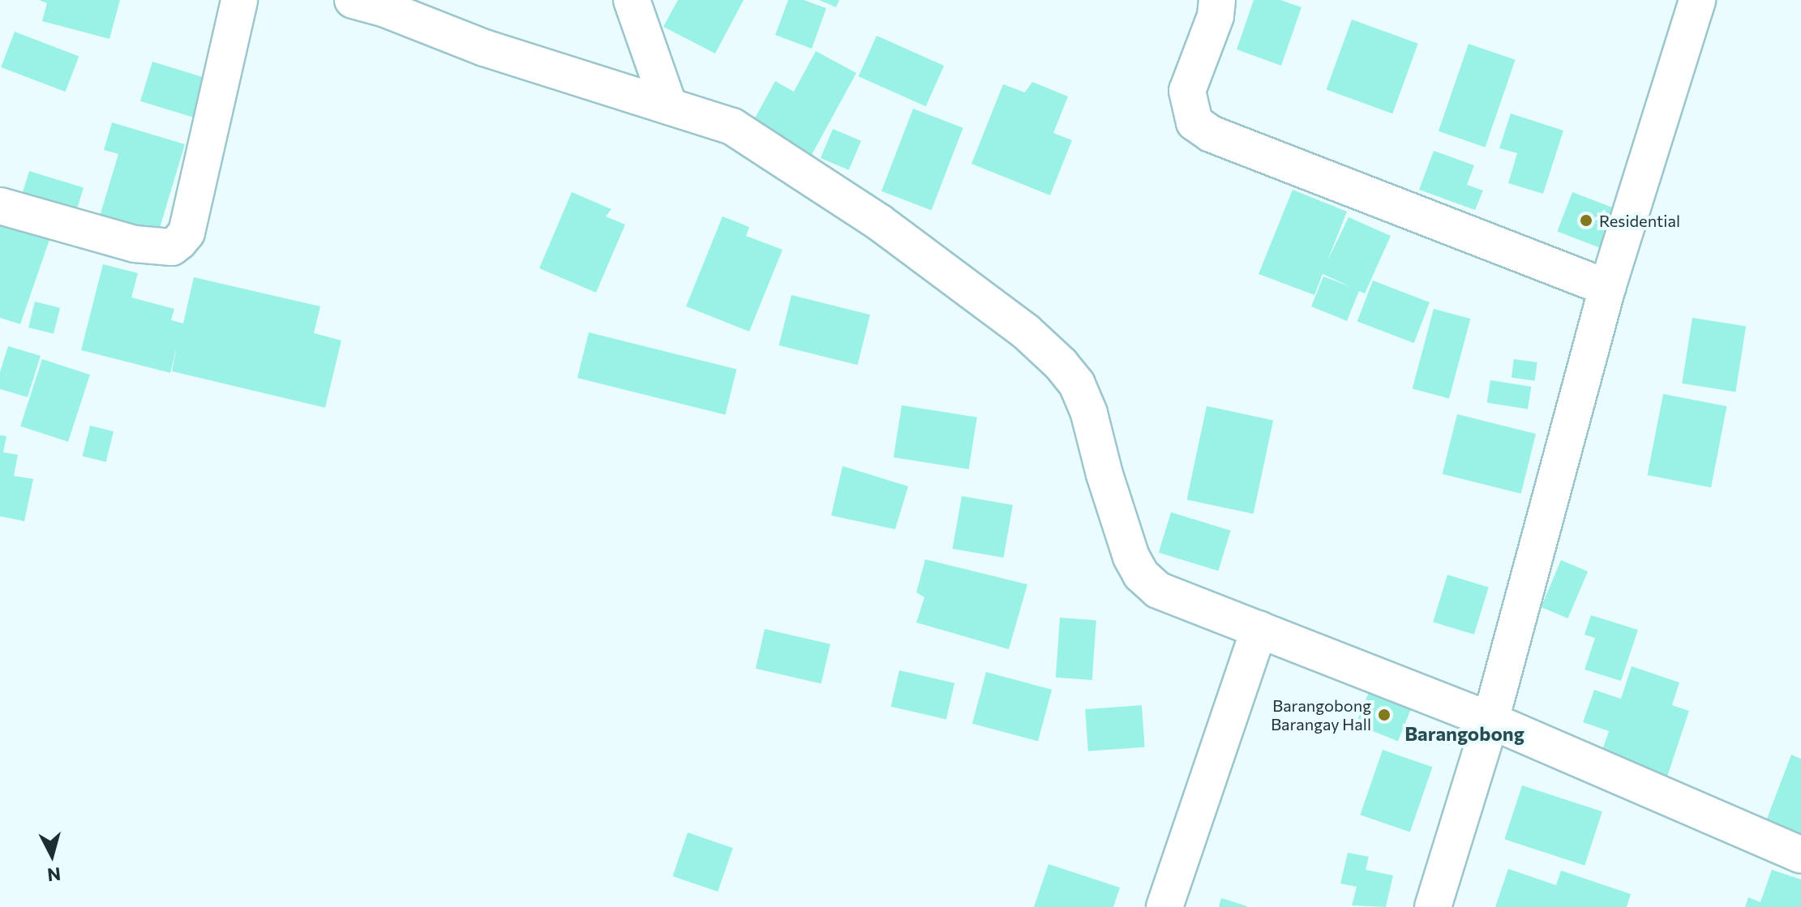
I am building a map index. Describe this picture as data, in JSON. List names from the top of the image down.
{
  "districts": ["Barangobong"],
  "places": ["Residential", "Barangobong Barangay Hall"],
  "north": "bottom"
}
